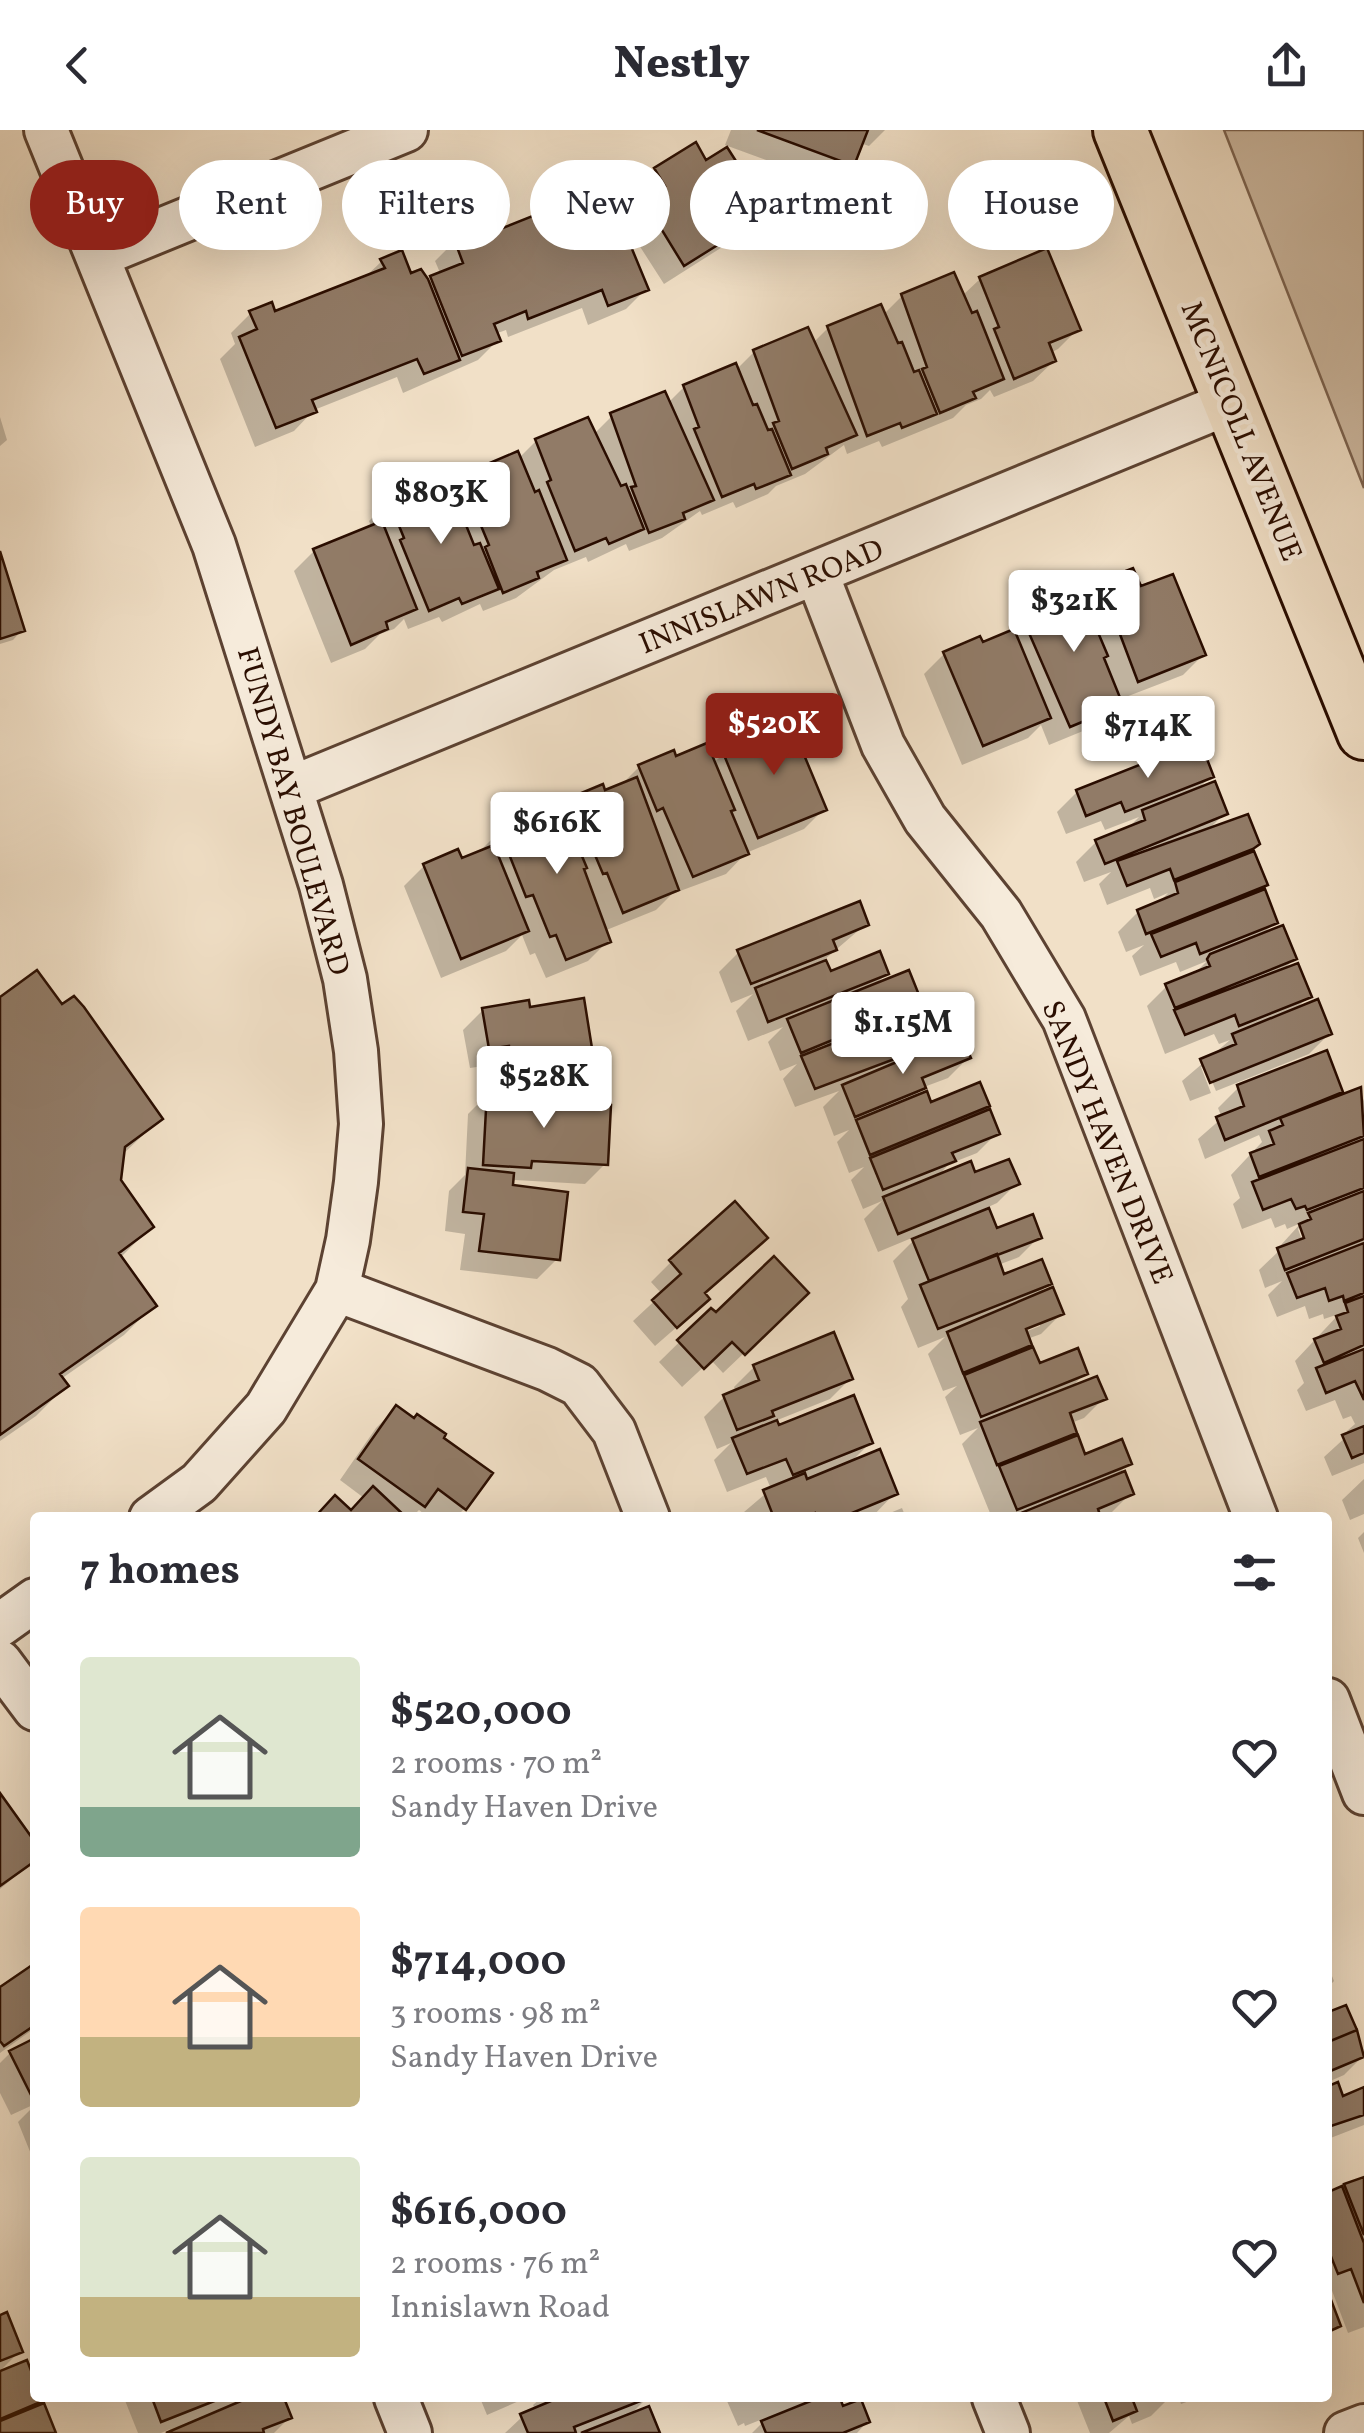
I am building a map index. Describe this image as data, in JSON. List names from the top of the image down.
{
  "streets": {
    "main road": ["MCNICOLL AVENUE"],
    "street": ["INNISLAWN ROAD", "FUNDY BAY BOULEVARD", "SANDY HAVEN DRIVE"]
  },
  "crossings": [
    ["MCNICOLL AVENUE", "INNISLAWN ROAD"],
    ["INNISLAWN ROAD", "FUNDY BAY BOULEVARD"],
    ["INNISLAWN ROAD", "SANDY HAVEN DRIVE"]
  ],
  "page": {
    "header": "Nestly",
    "chip": [
      "Buy",
      "Rent",
      "Filters",
      "New",
      "Apartment",
      "House"
    ],
    "price": [
      "$803K",
      "$321K",
      "$520K",
      "$714K",
      "$616K",
      "$1.15M",
      "$528K"
    ],
    "heading": "7 homes",
    "list": [
      {
        "name": "$520,000",
        "note": "2 rooms · 70 m² · Sandy Haven Drive"
      },
      {
        "name": "$714,000",
        "note": "3 rooms · 98 m² · Sandy Haven Drive"
      },
      {
        "name": "$616,000",
        "note": "2 rooms · 76 m² · Innislawn Road"
      }
    ]
  }
}
